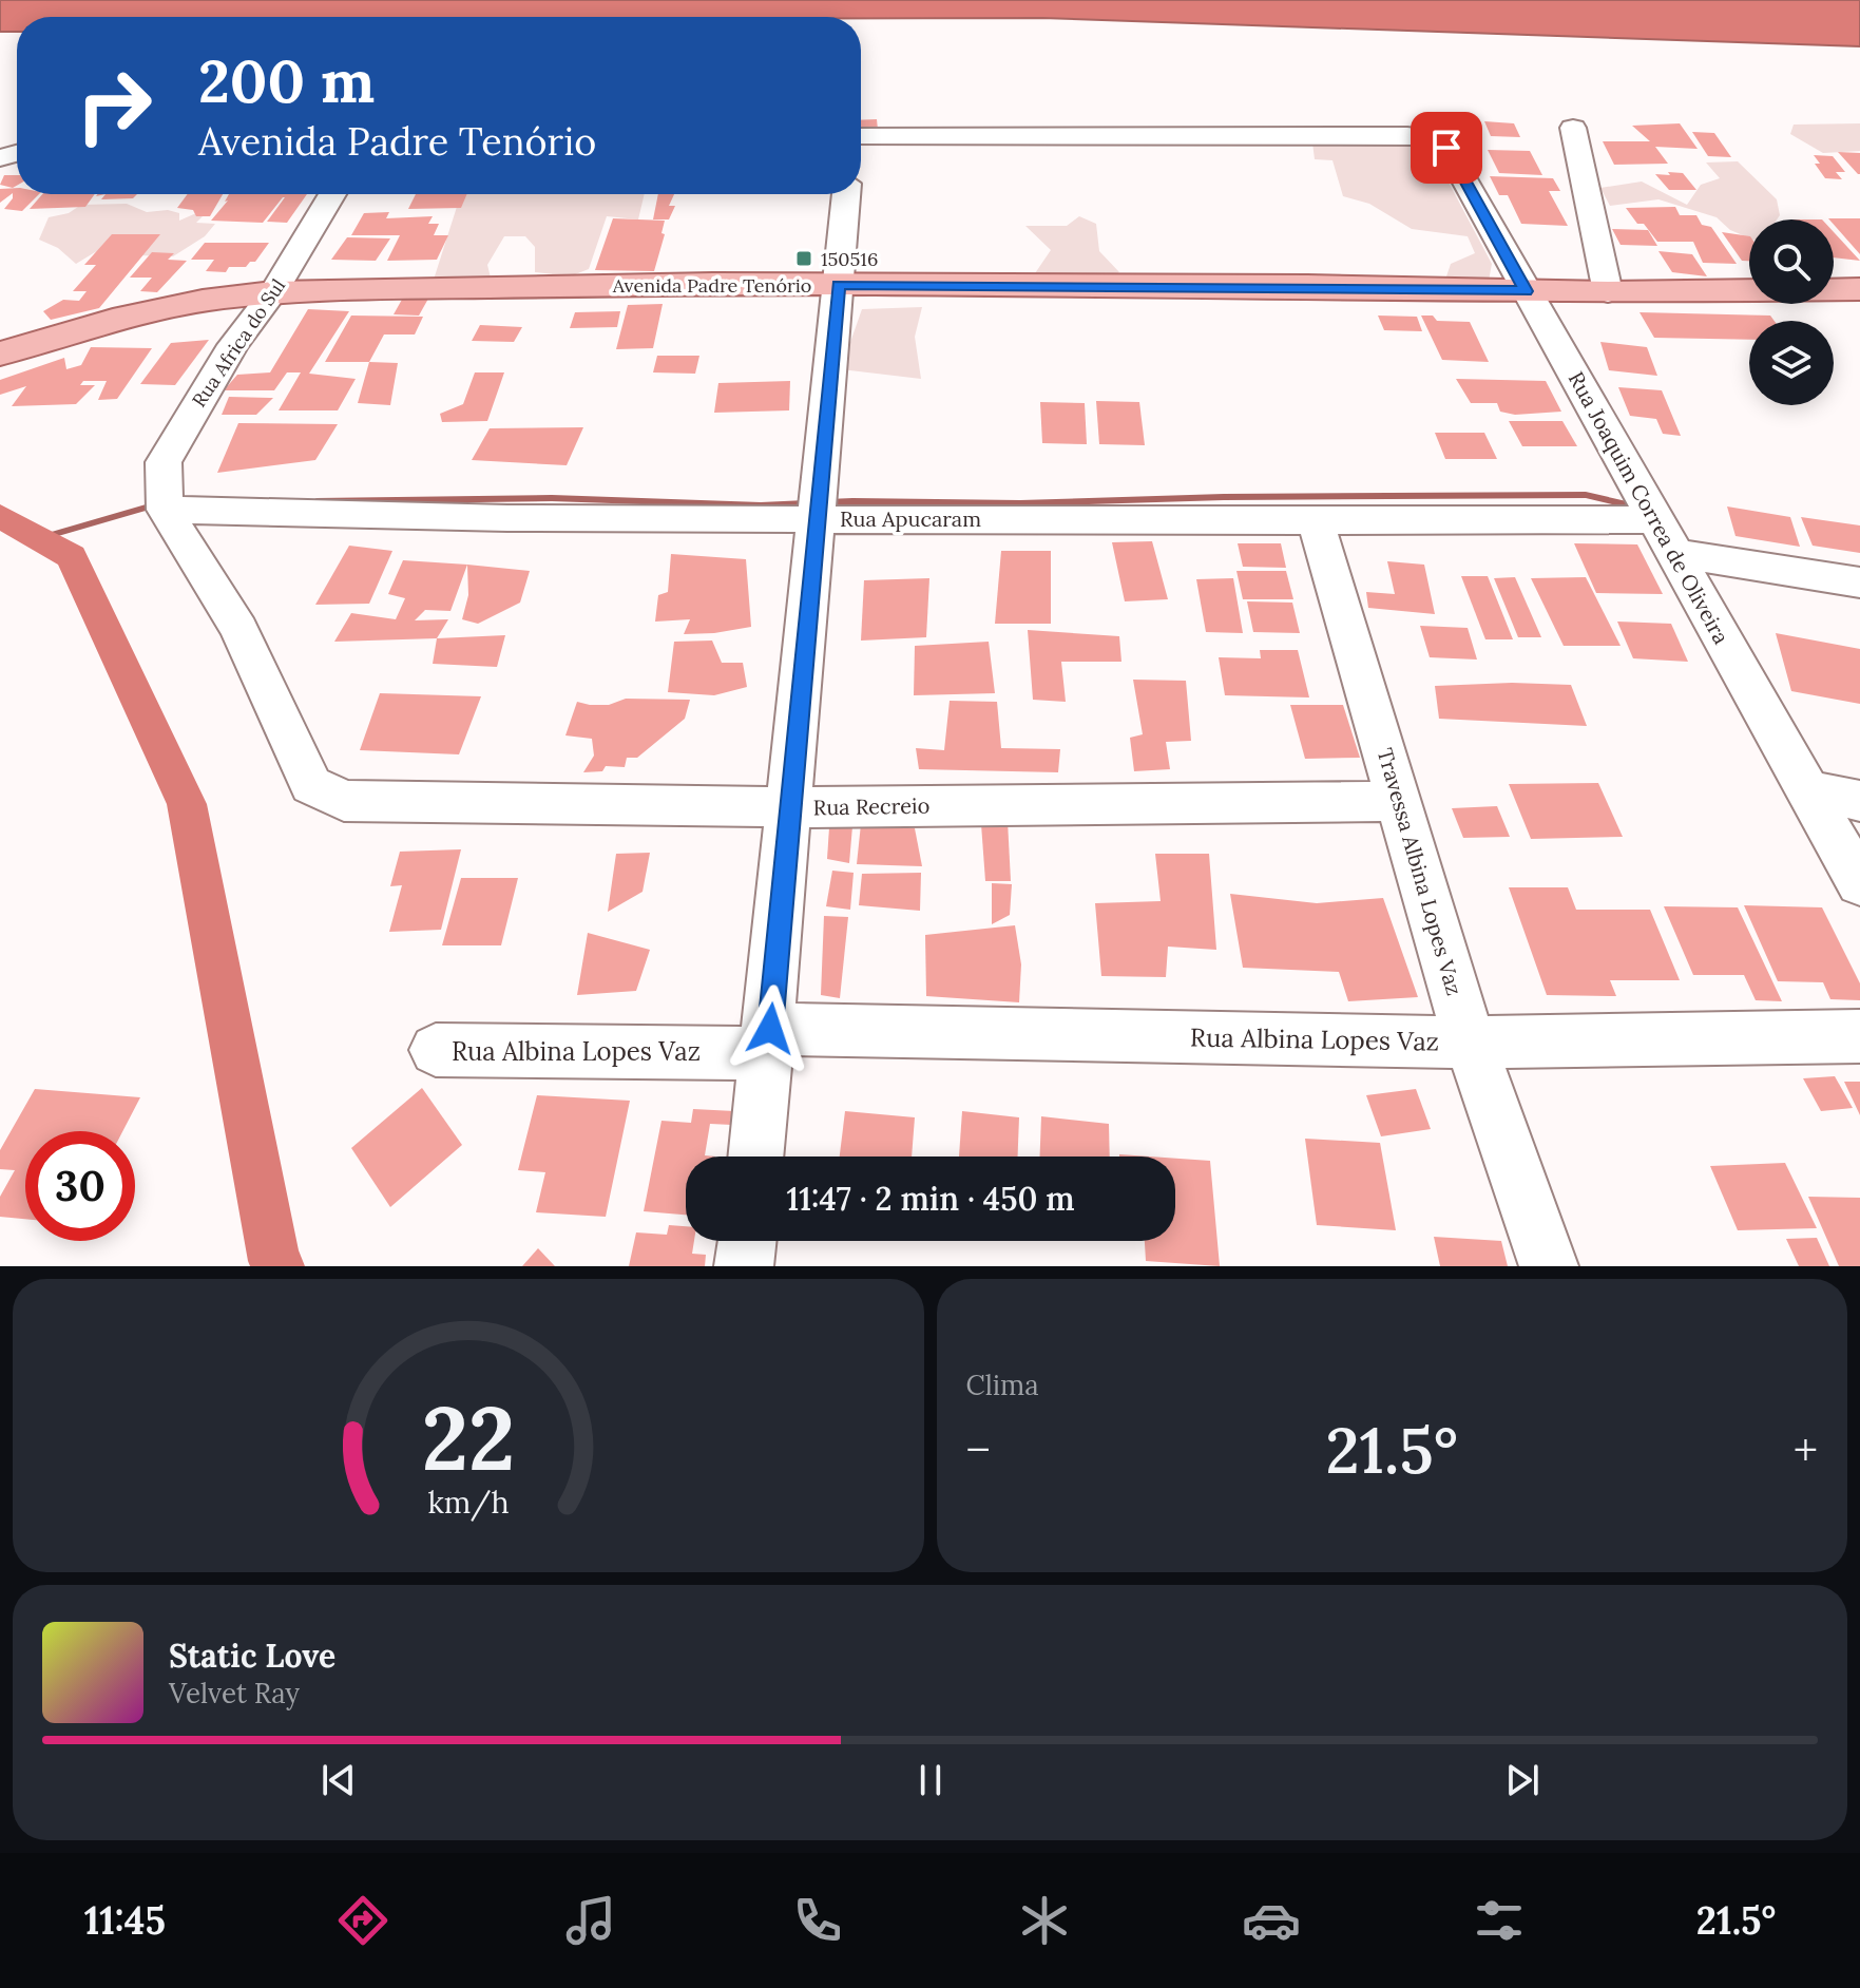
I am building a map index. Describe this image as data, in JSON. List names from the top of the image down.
{
  "streets": {
    "main road": ["Avenida Padre Tenório"],
    "street": [
      "Rua Africa do Sul",
      "Rua Joaquim Correa de Oliveira",
      "Rua Apucaram",
      "Rua Recreio",
      "Travessa Albina Lopes Vaz",
      "Rua Albina Lopes Vaz"
    ]
  },
  "crossings": [
    ["Avenida Padre Tenório", "Rua Africa do Sul"],
    ["Avenida Padre Tenório", "Rua Joaquim Correa de Oliveira"],
    ["Rua Africa do Sul", "Rua Apucaram"],
    ["Rua Africa do Sul", "Rua Recreio"],
    ["Rua Joaquim Correa de Oliveira", "Rua Apucaram"],
    ["Rua Apucaram", "Rua Recreio"],
    ["Rua Apucaram", "Travessa Albina Lopes Vaz"],
    ["Rua Recreio", "Travessa Albina Lopes Vaz"],
    ["Travessa Albina Lopes Vaz", "Rua Albina Lopes Vaz"]
  ],
  "places": {
    "transit": ["150516"]
  },
  "page": {
    "turn": ["200 m", "Avenida Padre Tenório"],
    "limit": "30",
    "trip": "11:47 · 2 min · 450 m",
    "tile": "Clima",
    "heat": ["−", "21.5°", "+"],
    "song": ["Static Love", "Velvet Ray"],
    "tabs": ["11:45", "21.5°"],
    "gauge": ["22", "km/h"]
  }
}
